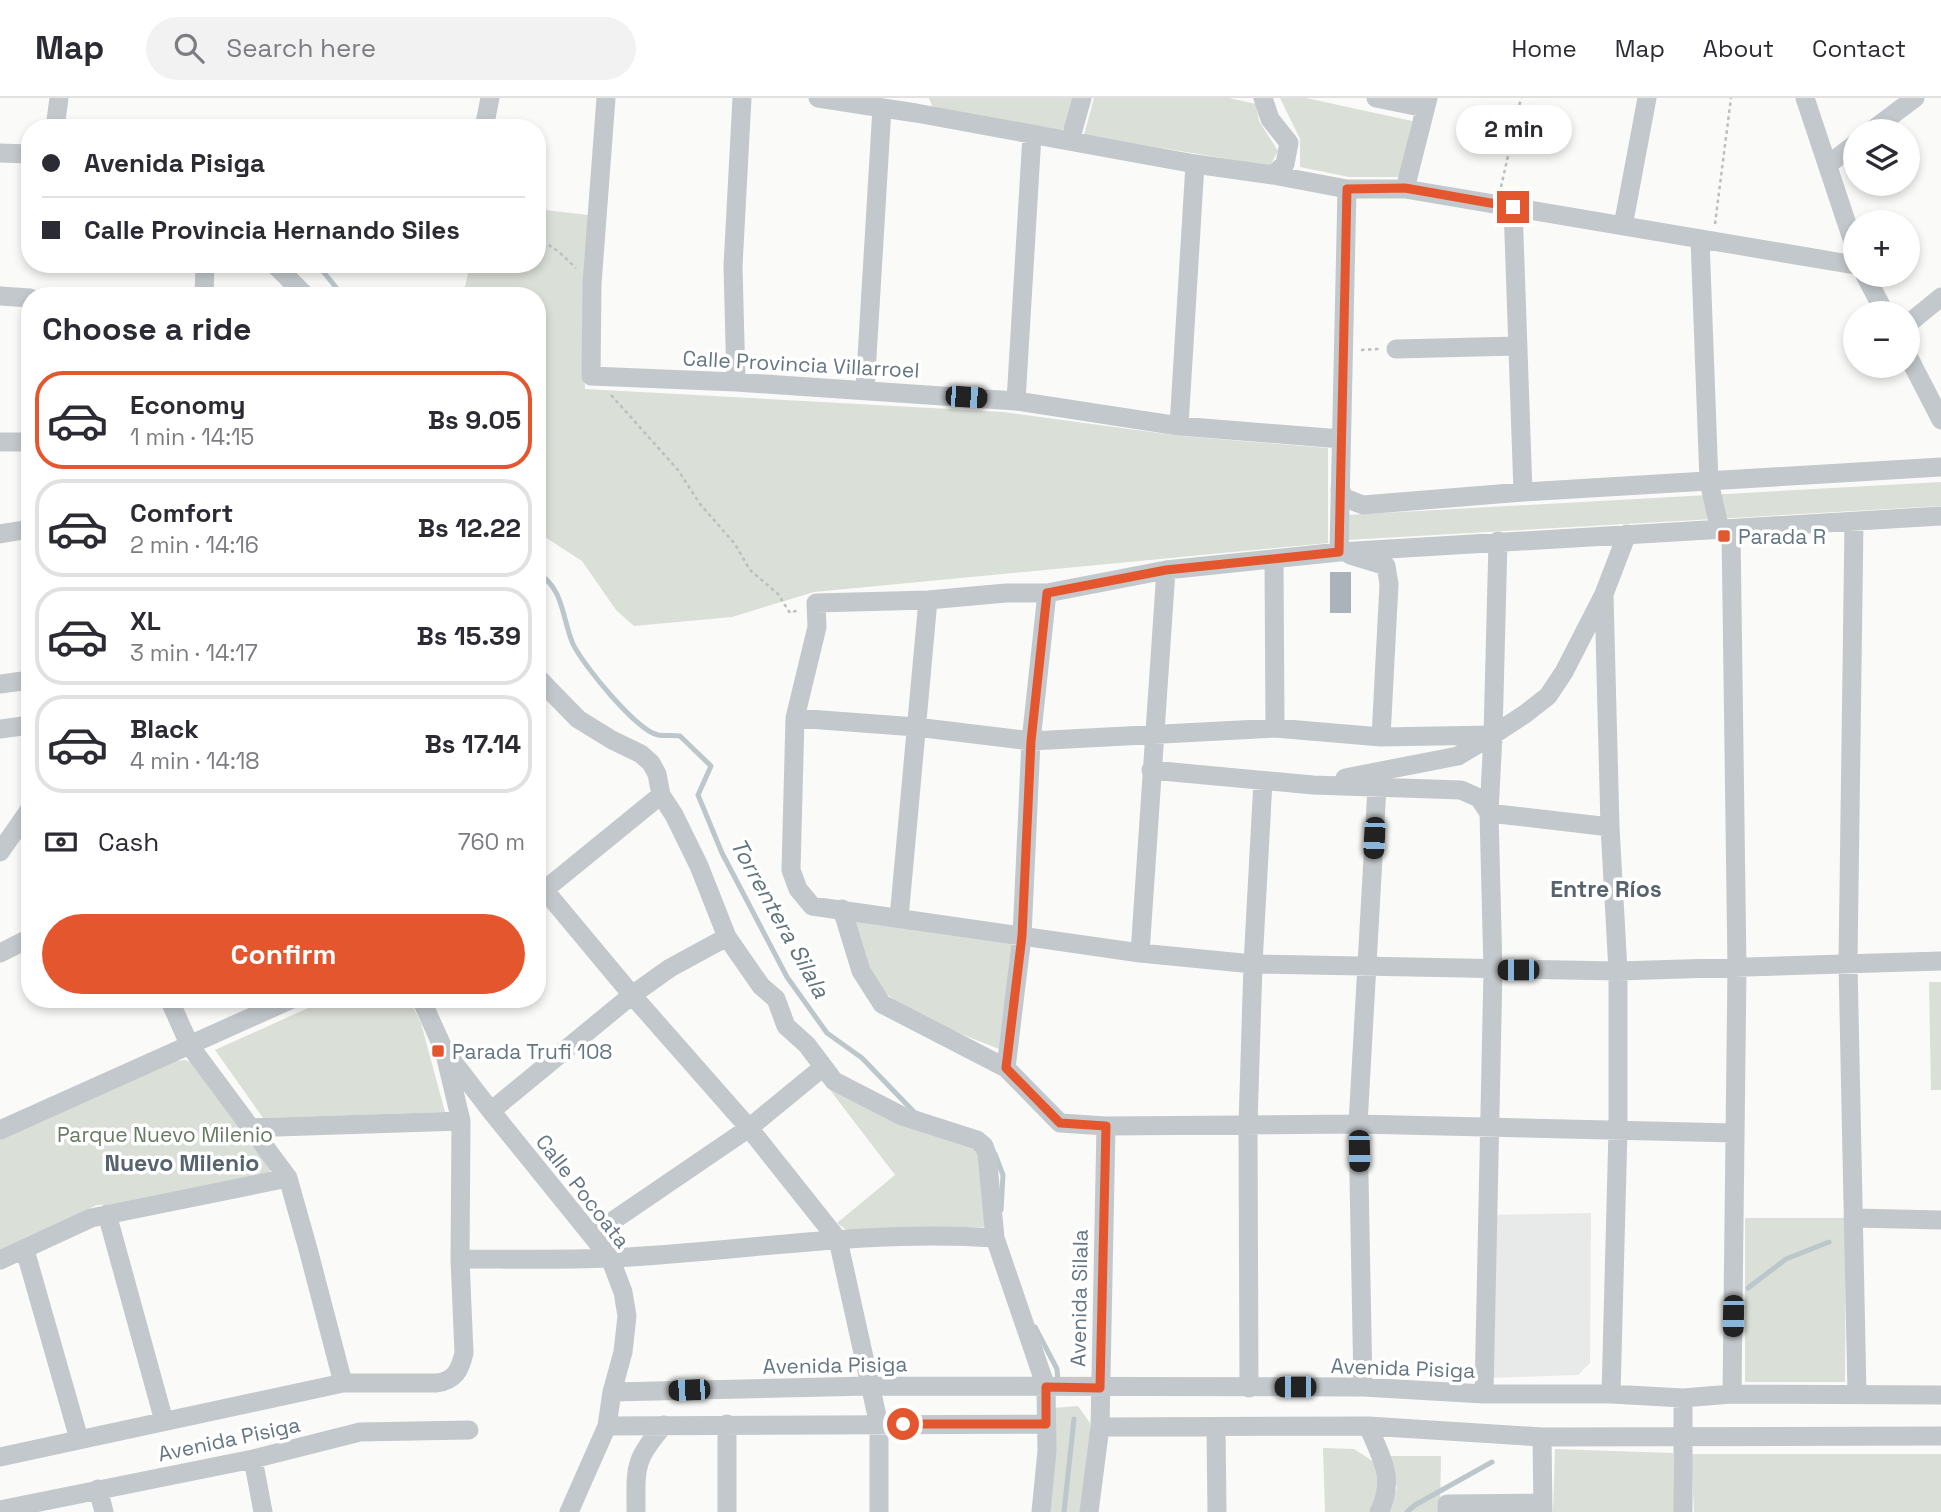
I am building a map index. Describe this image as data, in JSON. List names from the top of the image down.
{
  "streets": {
    "street": [
      "Calle Provincia Villarroel",
      "Calle Pocoata",
      "Avenida Silala",
      "Avenida Pisiga"
    ]
  },
  "crossings": [
    ["Calle Pocoata", "Avenida Pisiga"],
    ["Avenida Silala", "Avenida Pisiga"]
  ],
  "districts": ["Entre Ríos", "Nuevo Milenio"],
  "water": ["Torrentera Silala"],
  "parks": ["Parque Nuevo Milenio"],
  "places": {
    "transit": ["Parada R", "Parada Trufi 108"]
  },
  "page": {
    "header": "Map",
    "search": "Search here",
    "nav": [
      "Home",
      "Map",
      "About",
      "Contact"
    ],
    "bubble": "2 min",
    "map_buttons": ["+", "−"],
    "banner": ["Avenida Pisiga", "Calle Provincia Hernando Siles"],
    "heading": "Choose a ride",
    "list": [
      {
        "name": "Economy",
        "note": "1 min · 14:15",
        "value": "Bs 9.05"
      },
      {
        "name": "Comfort",
        "note": "2 min · 14:16",
        "value": "Bs 12.22"
      },
      {
        "name": "XL",
        "note": "3 min · 14:17",
        "value": "Bs 15.39"
      },
      {
        "name": "Black",
        "note": "4 min · 14:18",
        "value": "Bs 17.14"
      }
    ],
    "pay": ["Cash", "760 m"],
    "buttons": "Confirm"
  }
}
